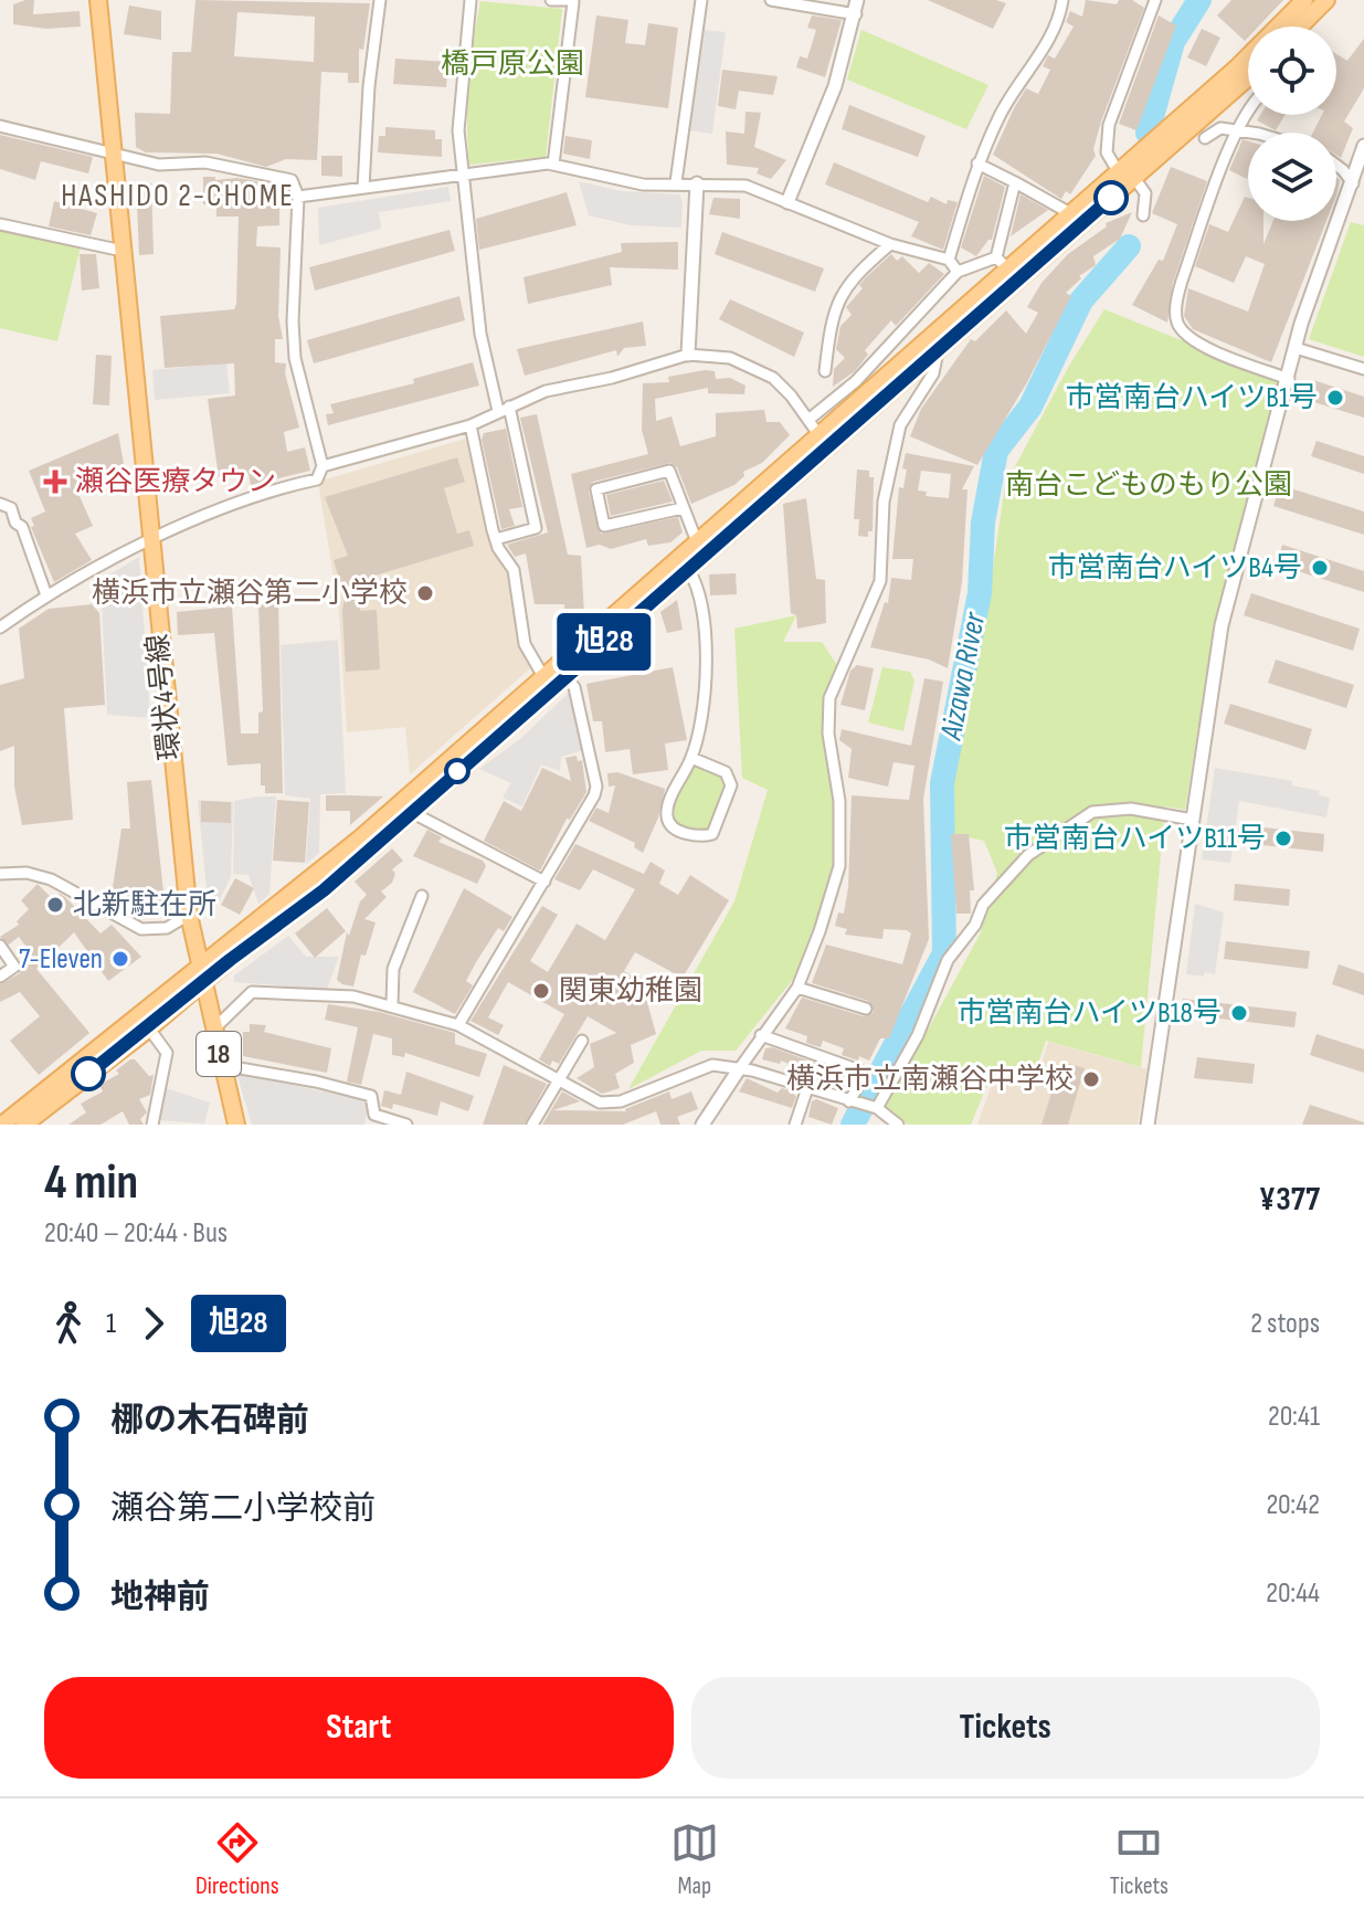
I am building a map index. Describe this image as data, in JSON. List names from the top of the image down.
{
  "streets": {
    "main road": ["環状4号線", "18"]
  },
  "districts": ["HASHIDO 2-CHOME"],
  "water": ["Aizawa River"],
  "parks": ["橋戸原公園", "南台こどものもり公園"],
  "places": {
    "other": [
      "市営南台ハイツB1号",
      "市営南台ハイツB4号",
      "横浜市立瀬谷第二小学校",
      "市営南台ハイツB11号",
      "北新駐在所",
      "7-Eleven",
      "関東幼稚園",
      "市営南台ハイツB18号",
      "横浜市立南瀬谷中学校"
    ],
    "health": ["瀬谷医療タウン"]
  },
  "lines": ["bus line 旭28"],
  "page": {
    "on_map": "旭28",
    "heading": ["4 min", "20:40 – 20:44 · Bus", "¥377"],
    "legs": ["1", "旭28", "2 stops"],
    "list": [
      {
        "name": "梛の木石碑前",
        "value": "20:41"
      },
      {
        "name": "瀬谷第二小学校前",
        "value": "20:42"
      },
      {
        "name": "地神前",
        "value": "20:44"
      }
    ],
    "buttons": ["Start", "Tickets"],
    "tabs": ["Directions", "Map", "Tickets"]
  }
}
